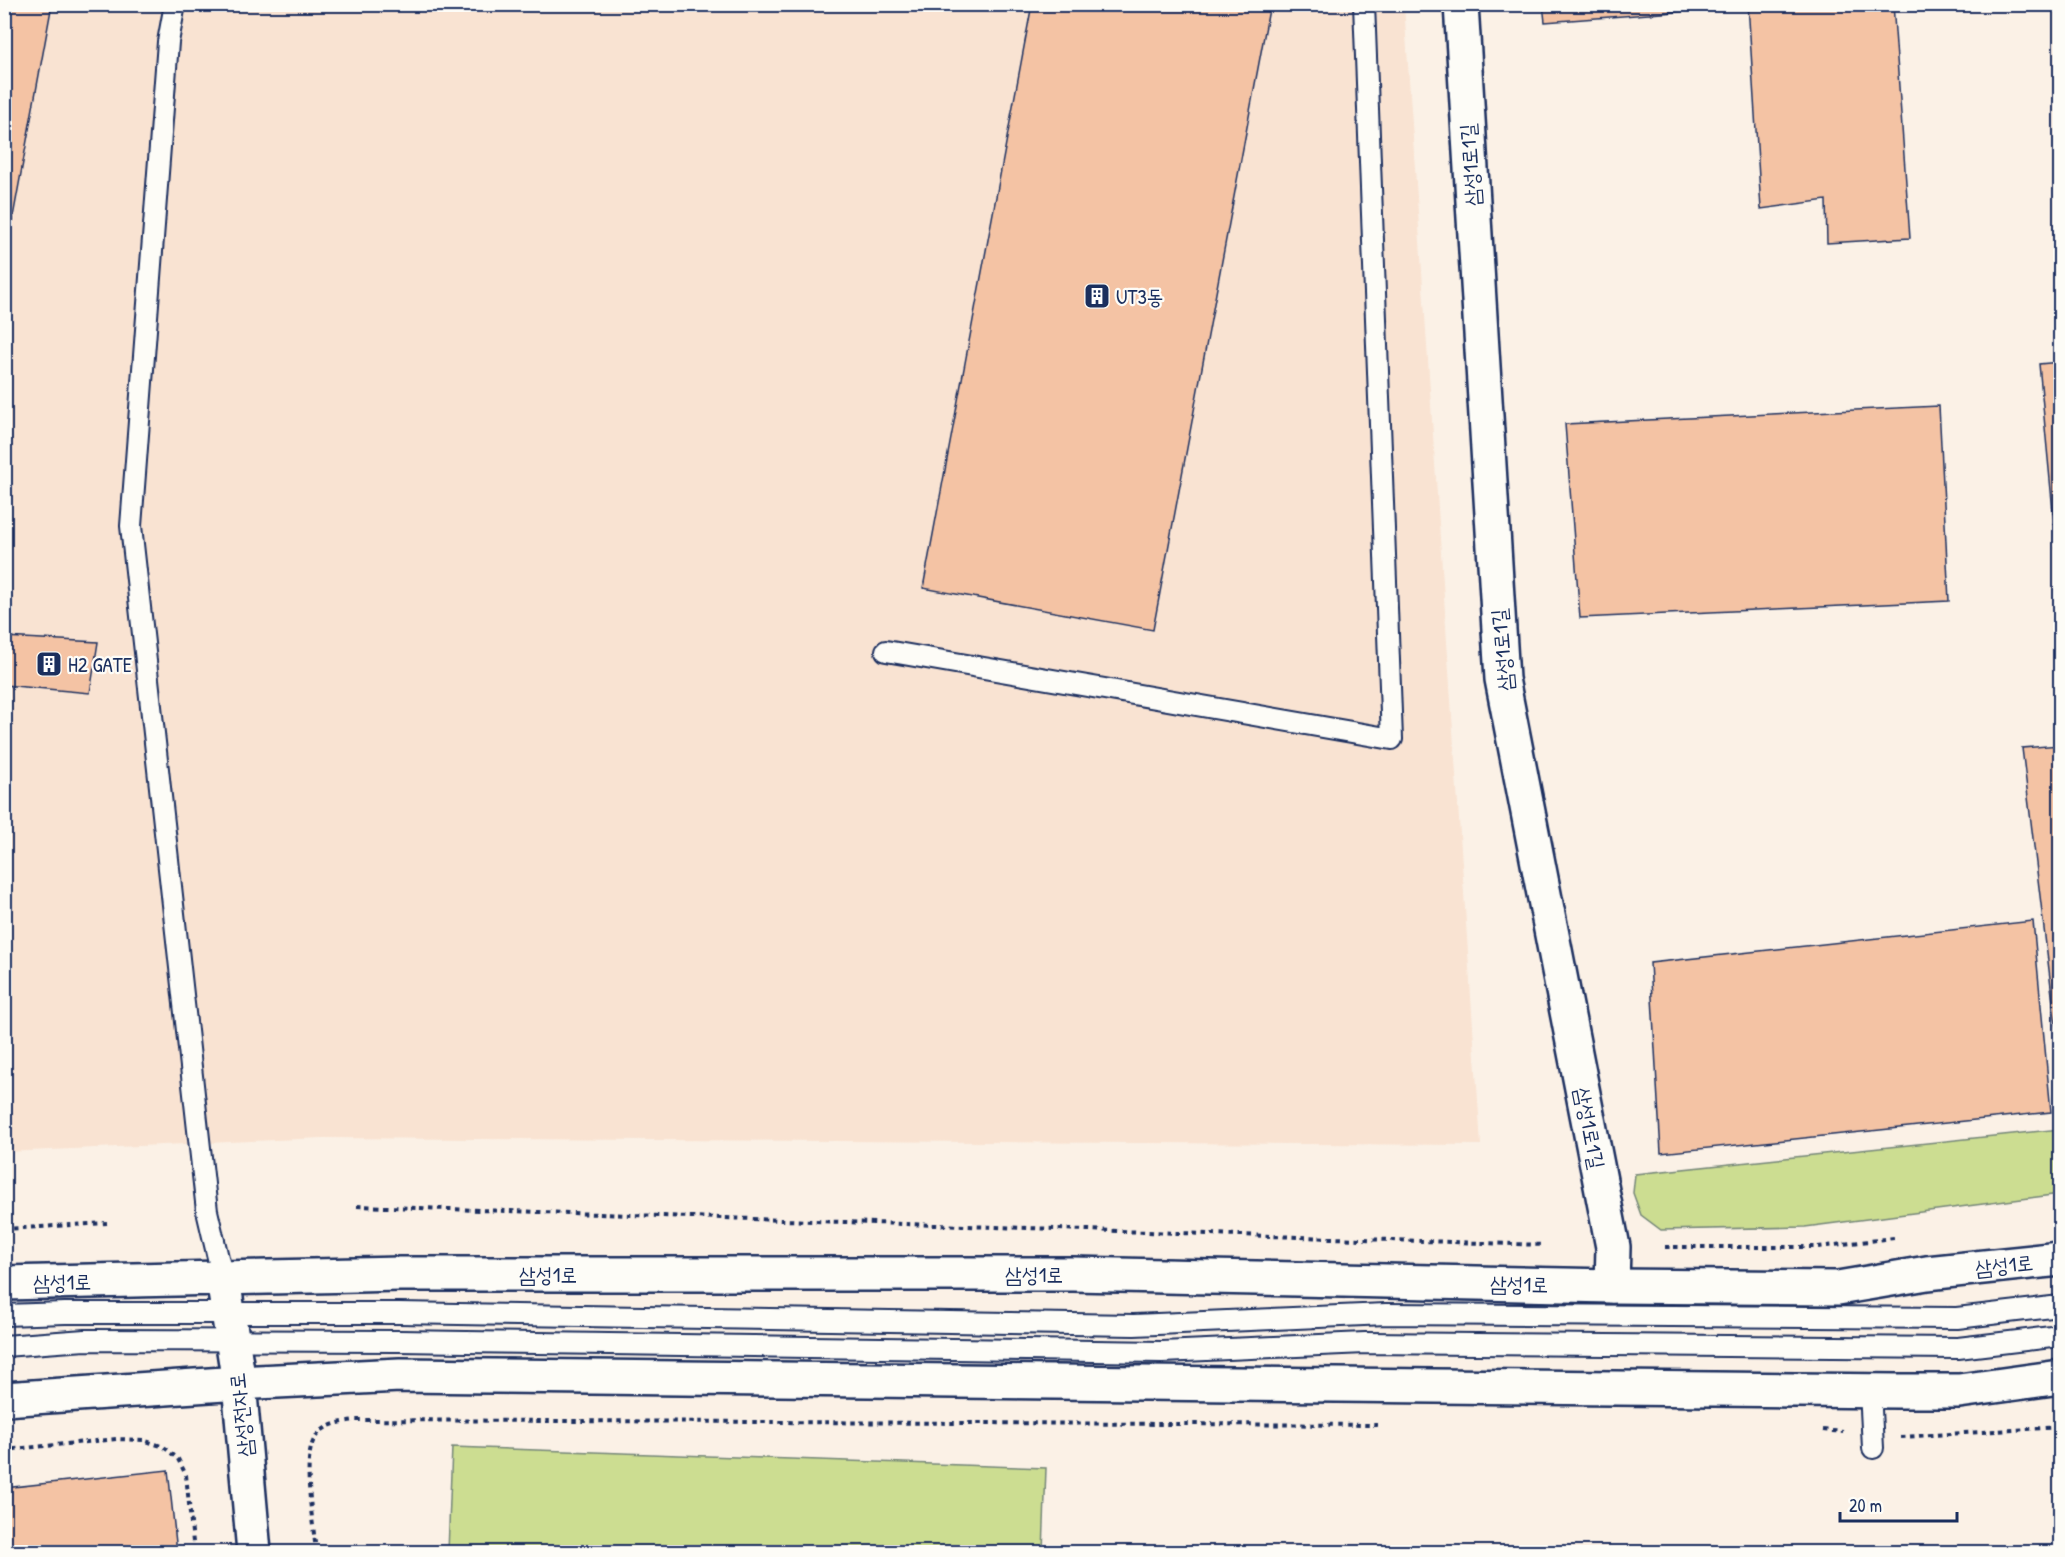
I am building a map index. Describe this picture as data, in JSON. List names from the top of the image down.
{
  "streets": {
    "street": ["삼성1로1길", "삼성1로", "삼성전자로"]
  },
  "crossings": [
    ["삼성1로1길", "삼성1로"],
    ["삼성1로", "삼성전자로"]
  ],
  "places": {
    "building": ["UT3동", "H2 GATE"]
  },
  "scale_bar": "20 m"
}
